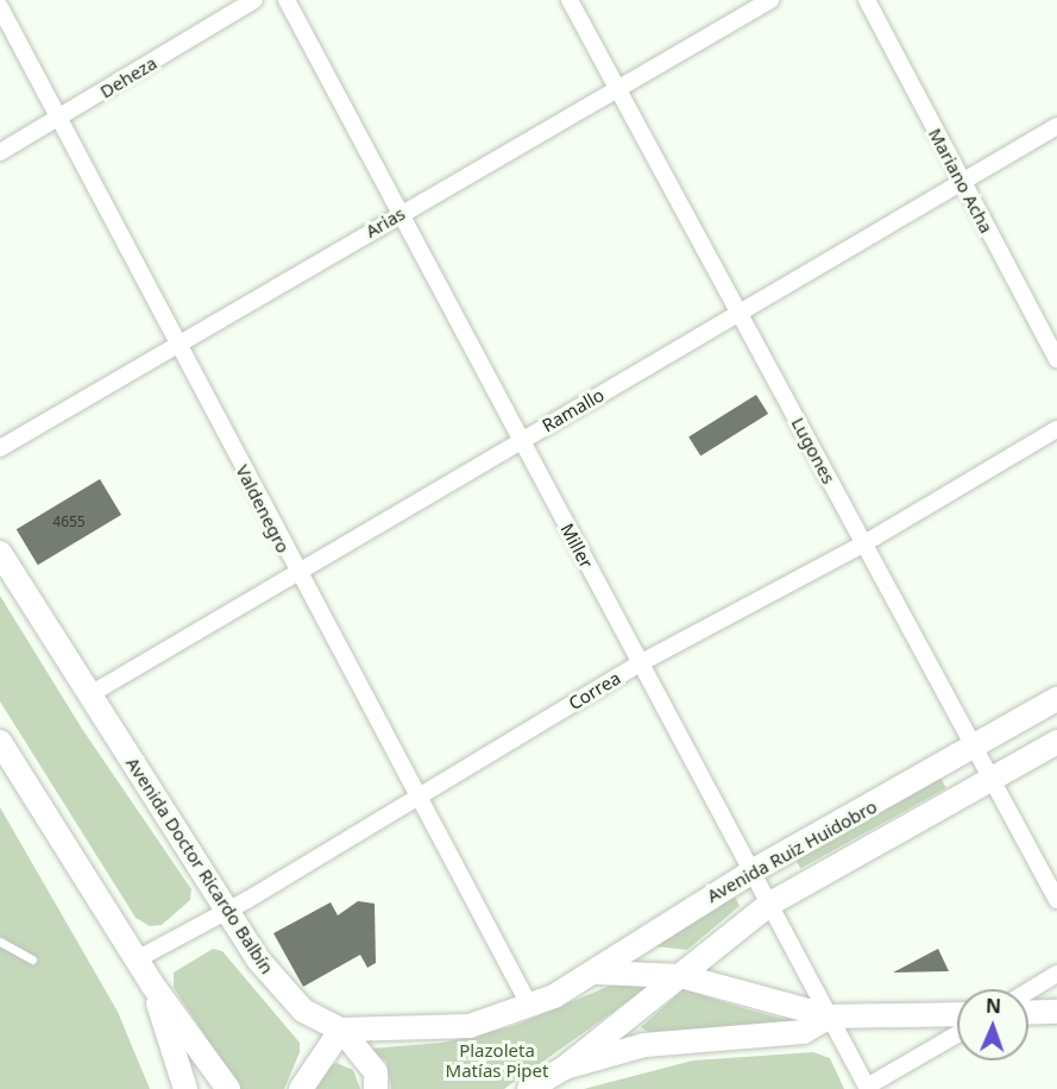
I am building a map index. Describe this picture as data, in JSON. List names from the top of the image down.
{
  "streets": {
    "main road": ["Avenida Ruiz Huidobro", "Avenida Doctor Ricardo Balbín"],
    "street": [
      "Deheza",
      "Mariano Acha",
      "Arias",
      "Ramallo",
      "Lugones",
      "Valdenegro",
      "Miller",
      "Correa"
    ]
  },
  "crossings": [
    ["Deheza", "Valdenegro"],
    ["Mariano Acha", "Ramallo"],
    ["Arias", "Lugones"],
    ["Arias", "Valdenegro"],
    ["Arias", "Miller"],
    ["Ramallo", "Lugones"],
    ["Ramallo", "Valdenegro"],
    ["Ramallo", "Miller"],
    ["Ramallo", "Avenida Doctor Ricardo Balbín"],
    ["Lugones", "Correa"],
    ["Lugones", "Avenida Ruiz Huidobro"],
    ["Valdenegro", "Correa"],
    ["Valdenegro", "Avenida Ruiz Huidobro"],
    ["Valdenegro", "Avenida Doctor Ricardo Balbín"],
    ["Miller", "Correa"],
    ["Miller", "Avenida Ruiz Huidobro"],
    ["Correa", "Avenida Doctor Ricardo Balbín"],
    ["Avenida Ruiz Huidobro", "Avenida Doctor Ricardo Balbín"]
  ],
  "parks": ["Plazoleta Matías Pipet"],
  "house_numbers": ["4655"],
  "north": "top"
}
